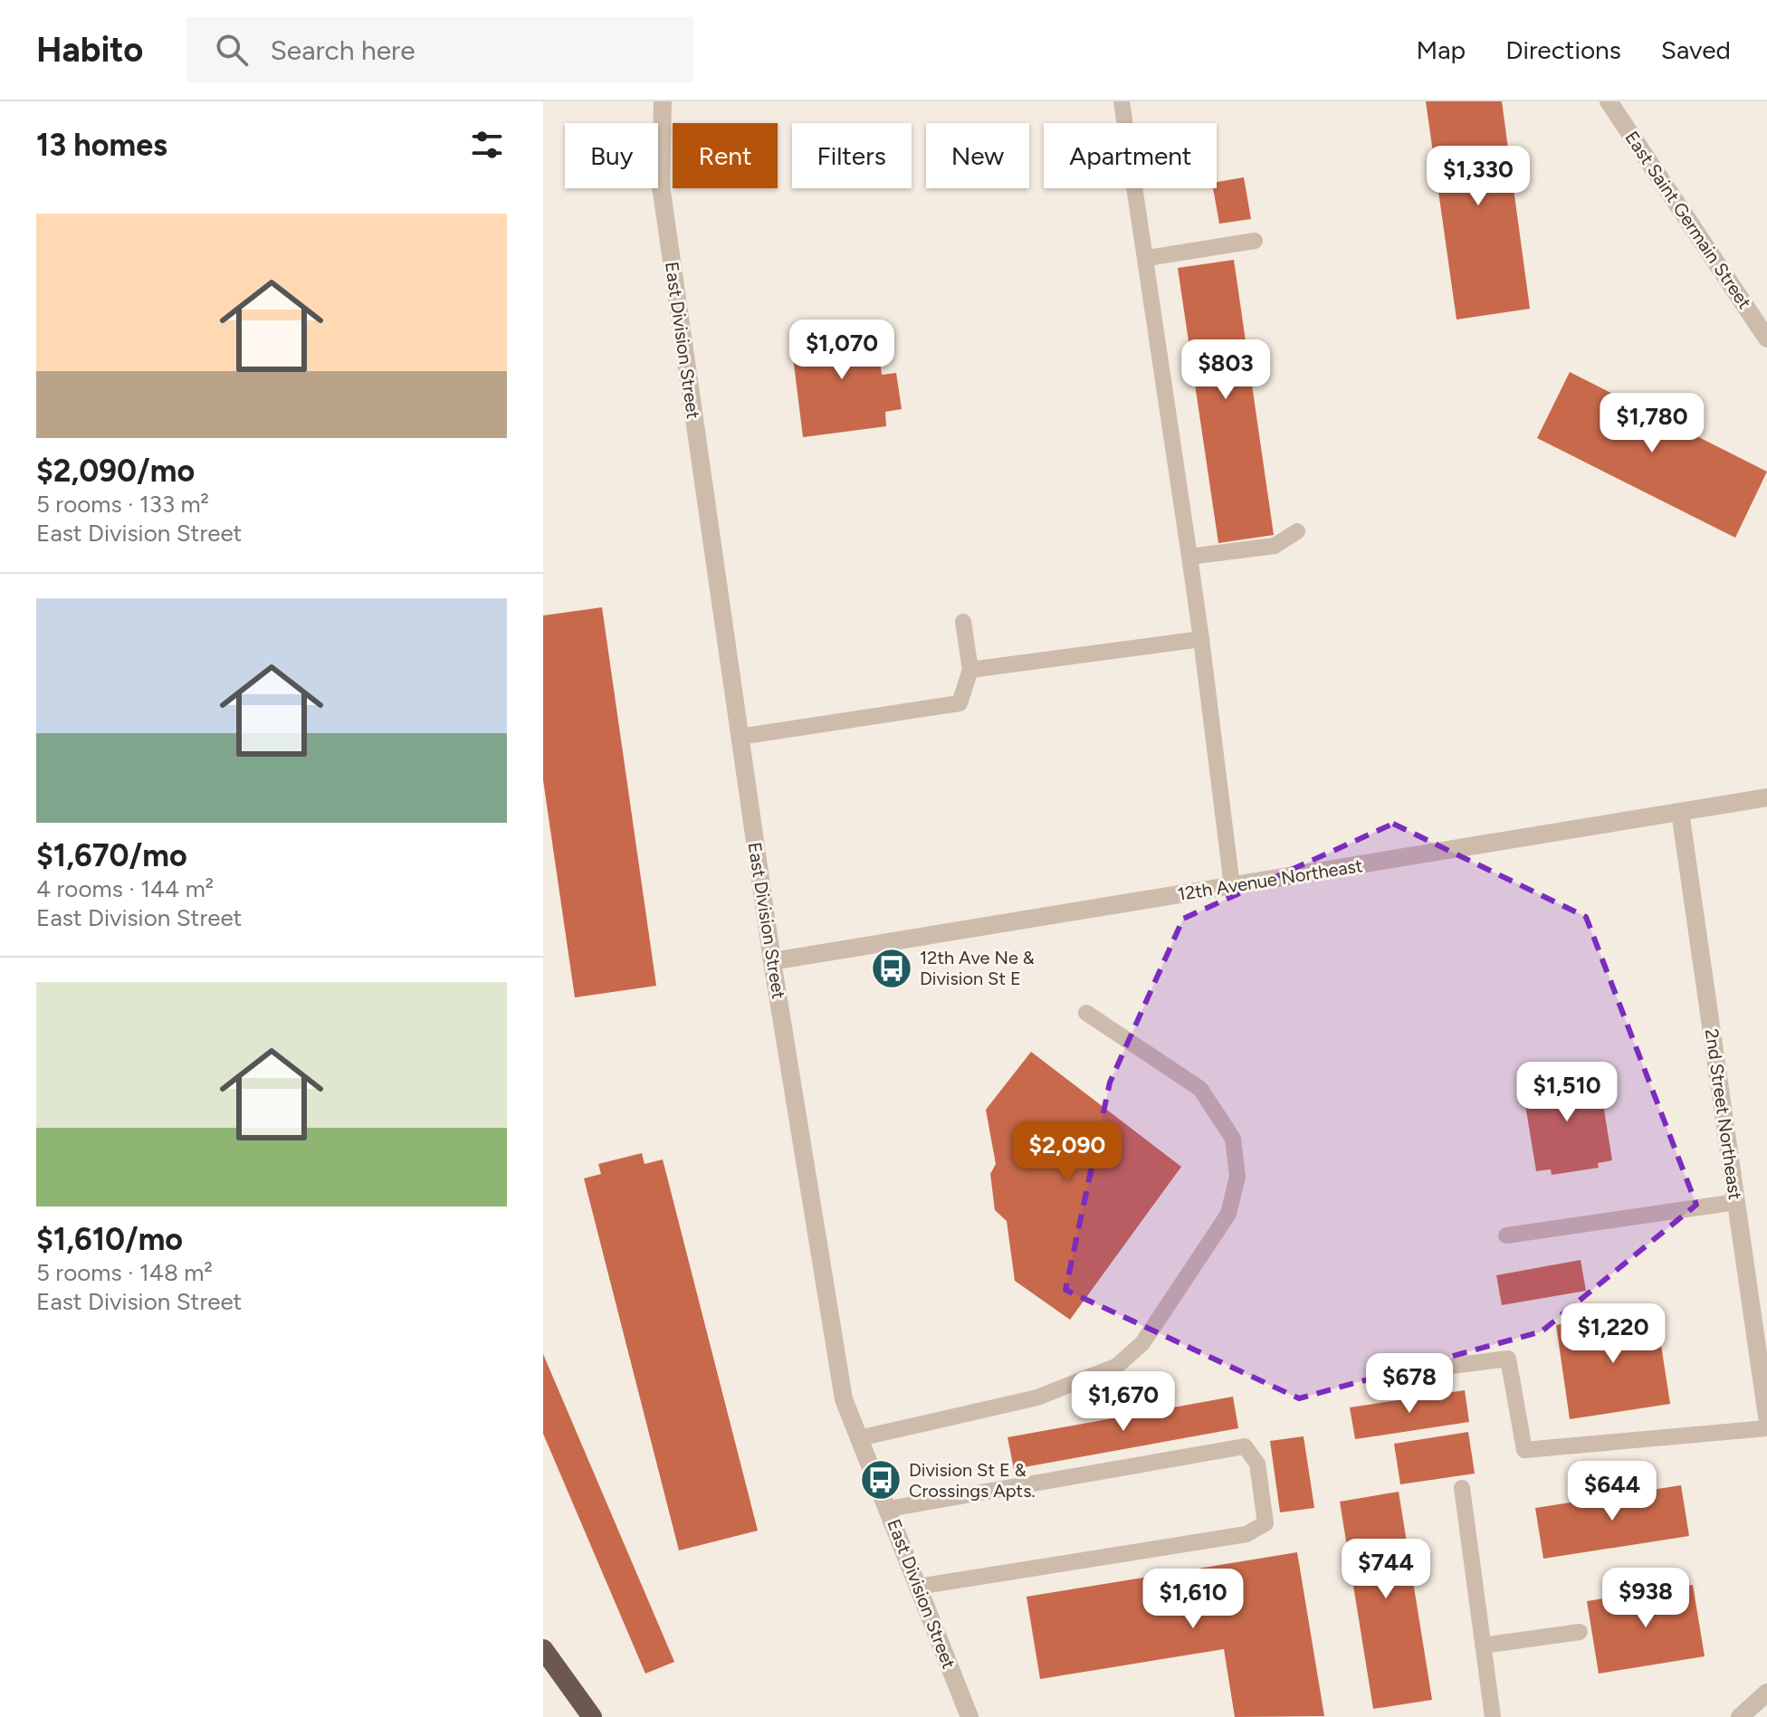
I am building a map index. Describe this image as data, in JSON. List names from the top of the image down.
{
  "streets": {
    "street": [
      "East Saint Germain Street",
      "East Division Street",
      "12th Avenue Northeast",
      "2nd Street Northeast"
    ]
  },
  "crossings": [
    ["East Division Street", "12th Avenue Northeast"],
    ["12th Avenue Northeast", "2nd Street Northeast"]
  ],
  "places": {
    "bus stop": ["12th Ave Ne & Division St E", "Division St E & Crossings Apts."]
  },
  "page": {
    "header": "Habito",
    "search": "Search here",
    "nav": ["Map", "Directions", "Saved"],
    "heading": "13 homes",
    "chip": [
      "Buy",
      "Rent",
      "Filters",
      "New",
      "Apartment"
    ],
    "price": [
      "$1,330",
      "$1,070",
      "$803",
      "$1,780",
      "$1,510",
      "$2,090",
      "$1,220",
      "$678",
      "$1,670",
      "$644",
      "$744",
      "$938",
      "$1,610"
    ],
    "list": [
      {
        "name": "$2,090/mo",
        "note": "5 rooms · 133 m² · East Division Street"
      },
      {
        "name": "$1,670/mo",
        "note": "4 rooms · 144 m² · East Division Street"
      },
      {
        "name": "$1,610/mo",
        "note": "5 rooms · 148 m² · East Division Street"
      }
    ]
  }
}
